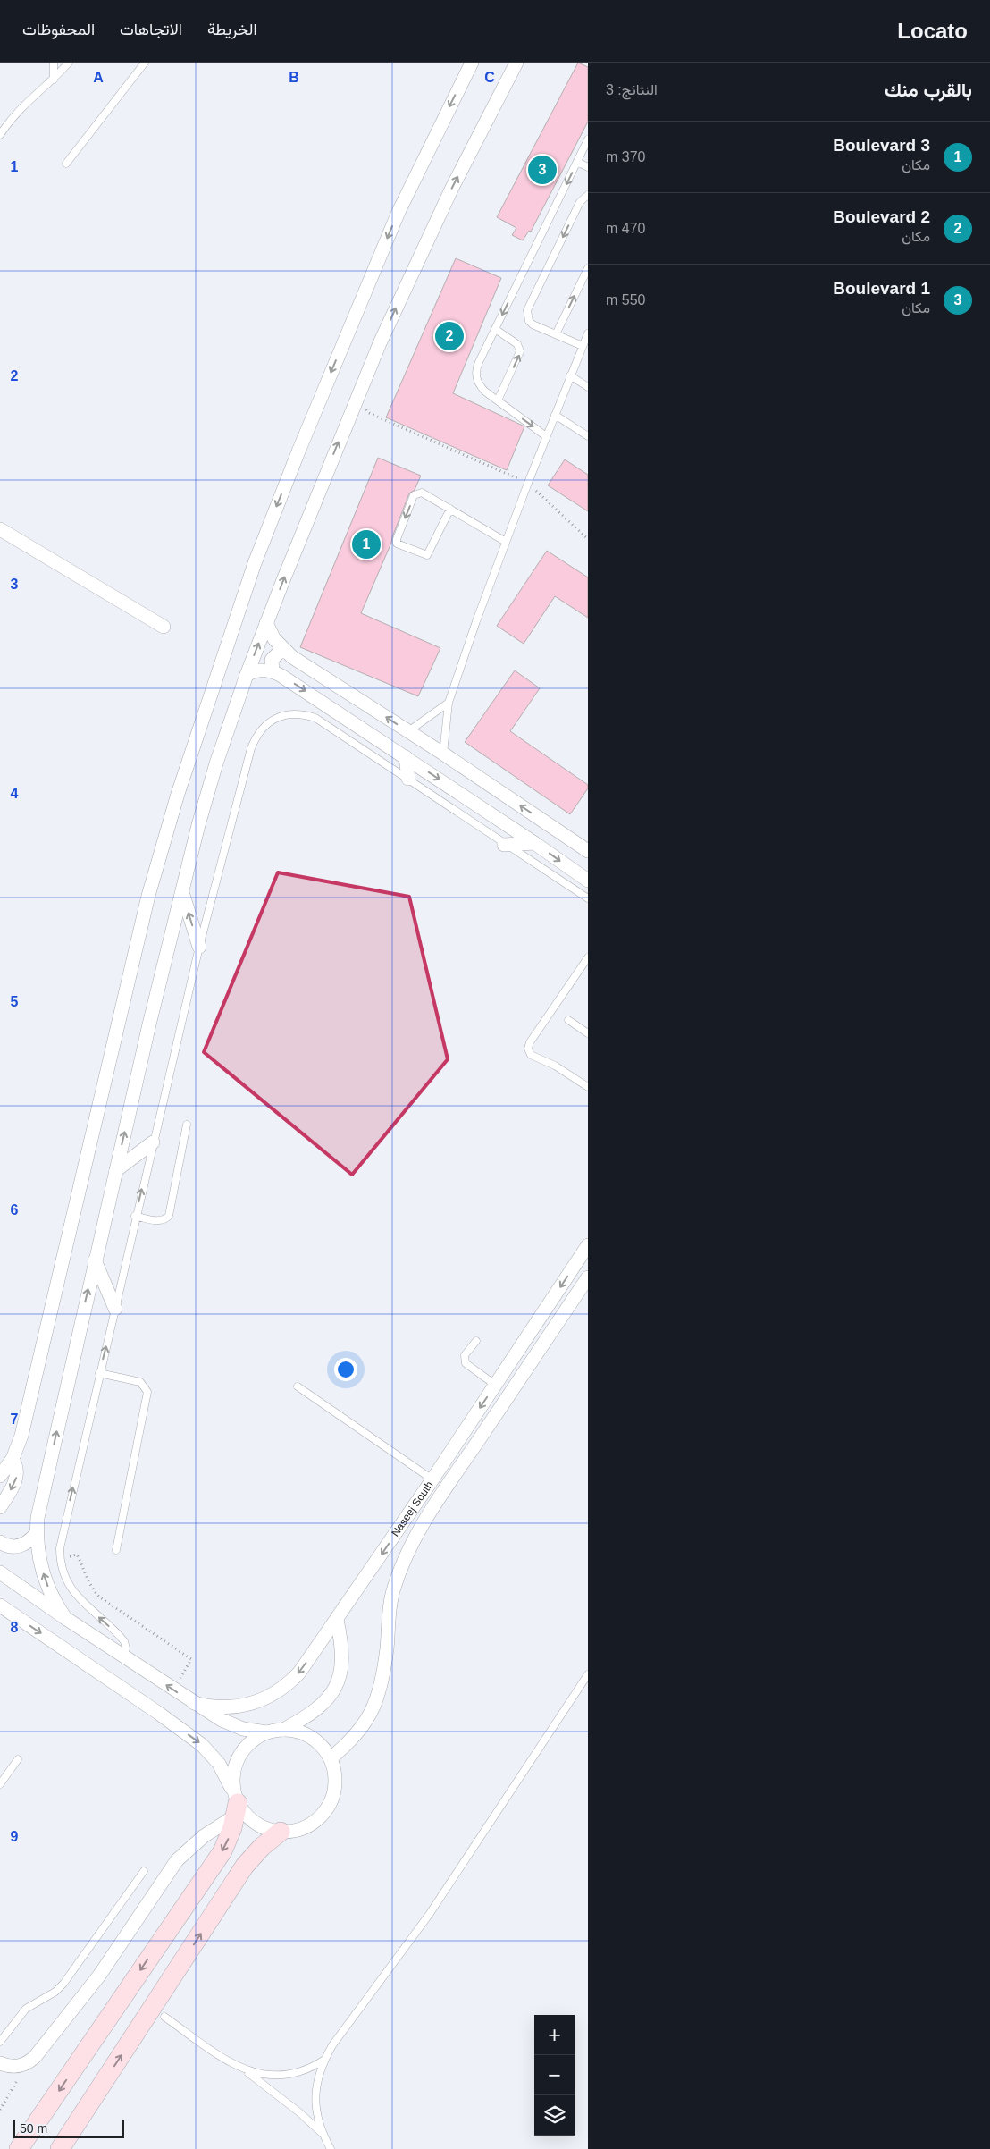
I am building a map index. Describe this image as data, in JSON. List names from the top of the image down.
{
  "streets": {
    "street": ["Naseej South"]
  },
  "scale_bar": "50 m",
  "page": {
    "header": "Locato",
    "nav": ["الخريطة", "الاتجاهات", "المحفوظات"],
    "heading": ["بالقرب منك", "النتائج: 3"],
    "list": [
      {
        "mark": "1",
        "name": "Boulevard 3",
        "note": "مكان",
        "value": "370 m"
      },
      {
        "mark": "2",
        "name": "Boulevard 2",
        "note": "مكان",
        "value": "470 m"
      },
      {
        "mark": "3",
        "name": "Boulevard 1",
        "note": "مكان",
        "value": "550 m"
      }
    ],
    "pins": ["3", "2", "1"],
    "map_buttons": ["+", "−"],
    "scale": "50 m"
  },
  "grid": {
    "columns": ["A", "B", "C"],
    "rows": [
      "1",
      "2",
      "3",
      "4",
      "5",
      "6",
      "7",
      "8",
      "9"
    ]
  }
}
